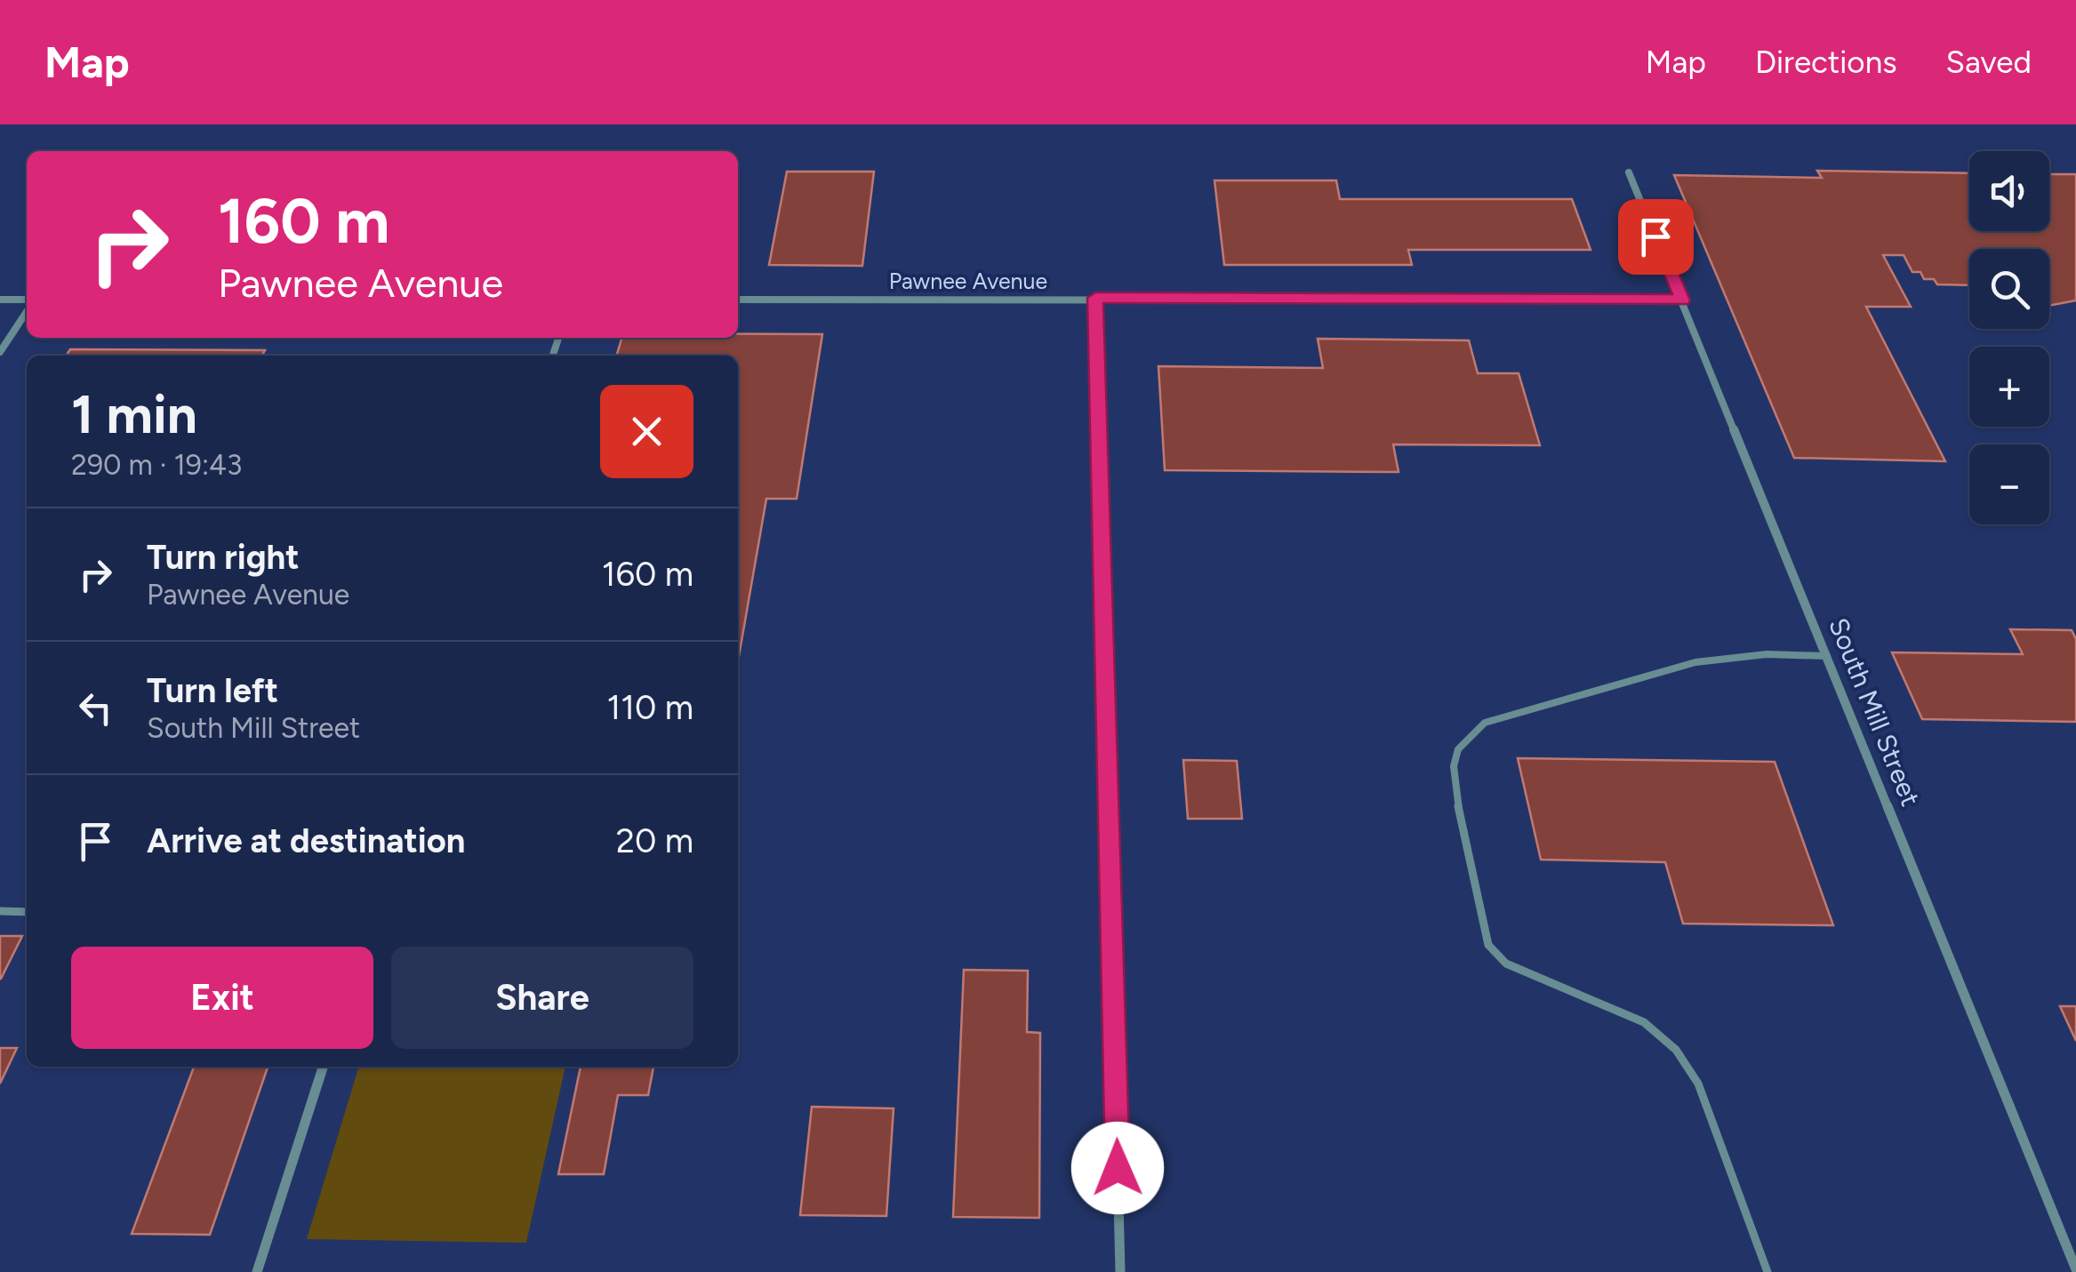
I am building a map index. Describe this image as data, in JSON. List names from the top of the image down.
{
  "streets": {
    "street": ["Pawnee Avenue", "South Mill Street"]
  },
  "crossings": [
    ["Pawnee Avenue", "South Mill Street"]
  ],
  "page": {
    "header": "Map",
    "nav": ["Map", "Directions", "Saved"],
    "map_buttons": ["+", "−"],
    "turn": ["160 m", "Pawnee Avenue"],
    "heading": ["1 min", "290 m · 19:43"],
    "list": [
      {
        "name": "Turn right",
        "note": "Pawnee Avenue",
        "value": "160 m"
      },
      {
        "name": "Turn left",
        "note": "South Mill Street",
        "value": "110 m"
      },
      {
        "name": "Arrive at destination",
        "value": "20 m"
      }
    ],
    "buttons": ["Exit", "Share"]
  }
}
